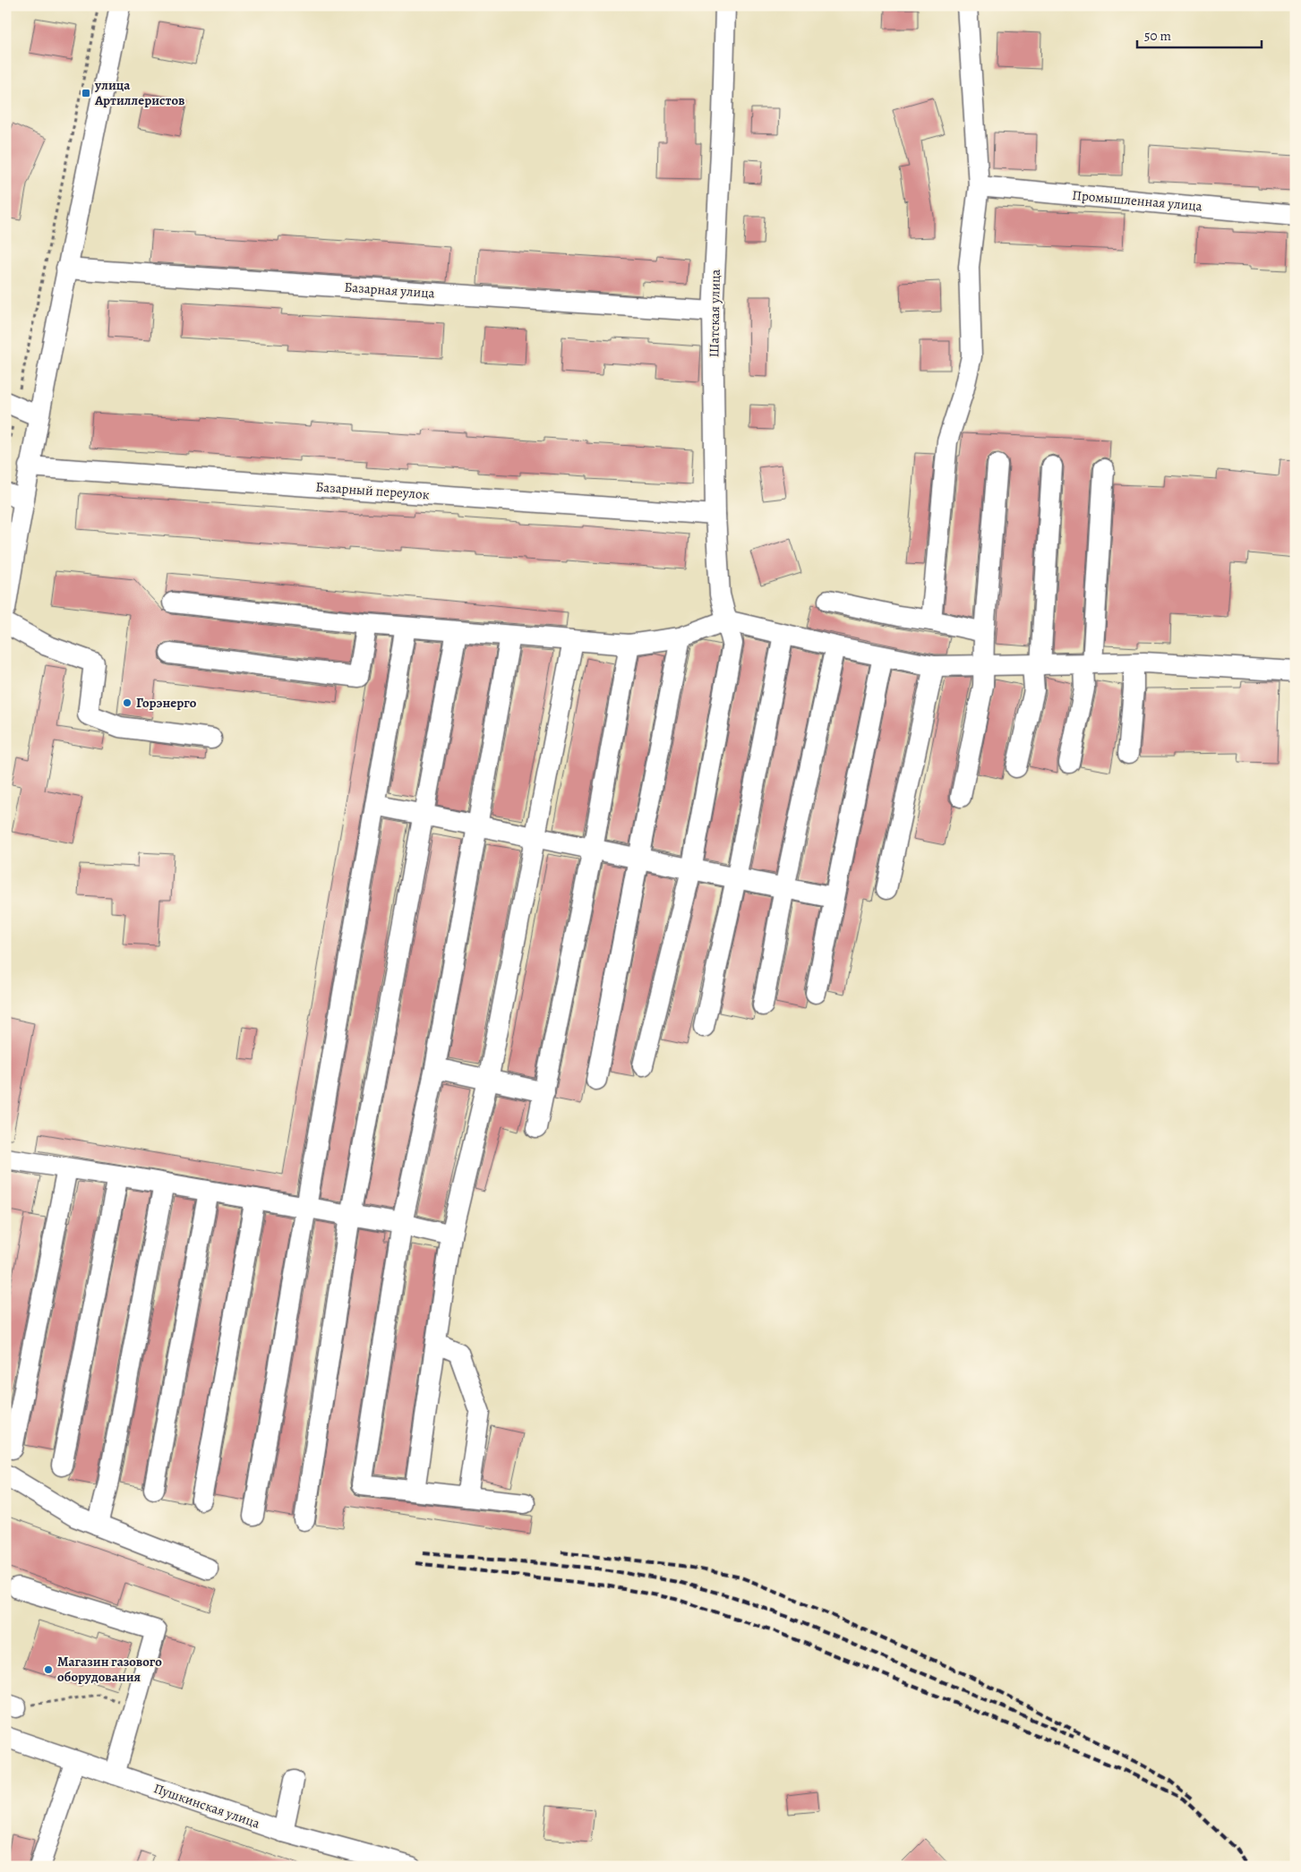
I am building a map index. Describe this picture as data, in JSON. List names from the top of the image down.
{
  "streets": {
    "street": [
      "Промышленная улица",
      "Базарная улица",
      "Шатская улица",
      "Базарный переулок",
      "Пушкинская улица"
    ]
  },
  "crossings": [
    ["Базарная улица", "Шатская улица"],
    ["Шатская улица", "Базарный переулок"]
  ],
  "places": {
    "transit": ["улица Артиллеристов"],
    "other": ["Горэнерго", "Магазин газового оборудования"]
  },
  "scale_bar": "50 m"
}
